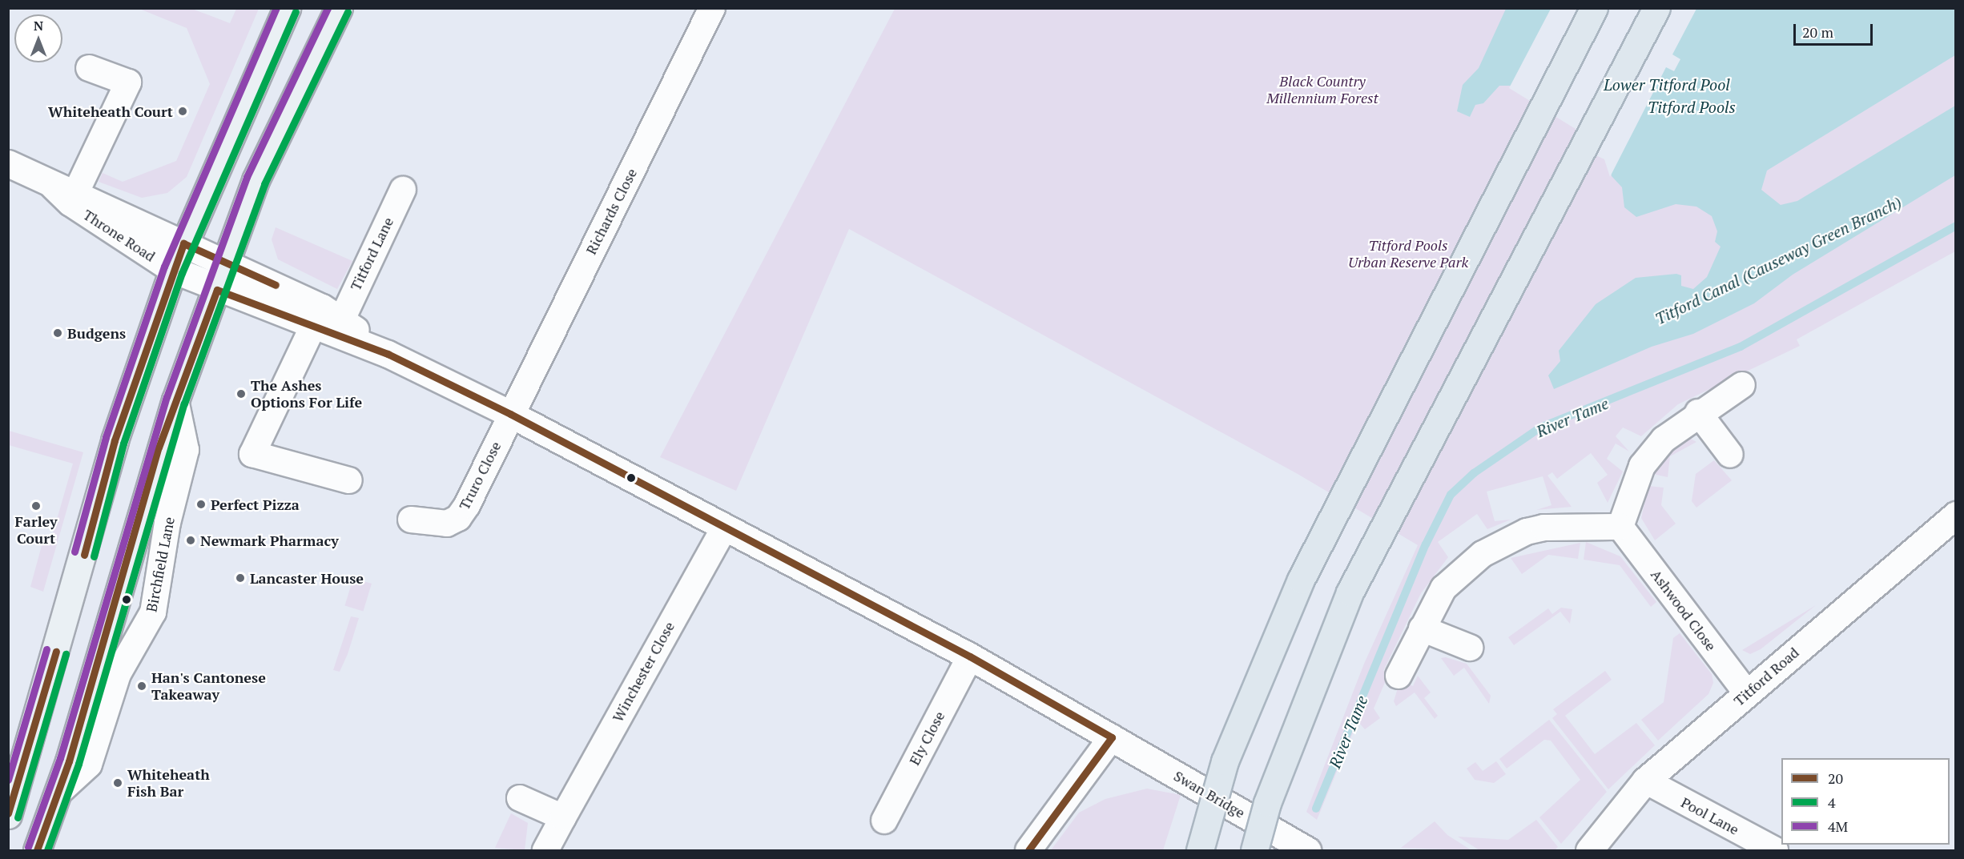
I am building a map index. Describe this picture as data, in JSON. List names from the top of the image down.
{
  "streets": {
    "street": [
      "Richards Close",
      "Throne Road",
      "Titford Lane",
      "Truro Close",
      "Birchfield Lane",
      "Ashwood Close",
      "Winchester Close",
      "Titford Road",
      "Ely Close",
      "Swan Bridge",
      "Pool Lane"
    ]
  },
  "crossings": [
    ["Richards Close", "Truro Close"],
    ["Ashwood Close", "Titford Road"],
    ["Titford Road", "Pool Lane"]
  ],
  "water": [
    "Lower Titford Pool",
    "Titford Pools",
    "Titford Canal (Causeway Green Branch)",
    "River Tame"
  ],
  "parks": ["Black Country Millennium Forest", "Titford Pools Urban Reserve Park"],
  "places": [
    "Whiteheath Court",
    "Budgens",
    "The Ashes Options For Life",
    "Perfect Pizza",
    "Farley Court",
    "Newmark Pharmacy",
    "Lancaster House",
    "Han's Cantonese Takeaway",
    "Whiteheath Fish Bar"
  ],
  "lines": ["transit line 4M", "transit line 4", "transit line 20"],
  "legend": ["20", "4", "4M"],
  "scale_bar": "20 m",
  "north": "top"
}
